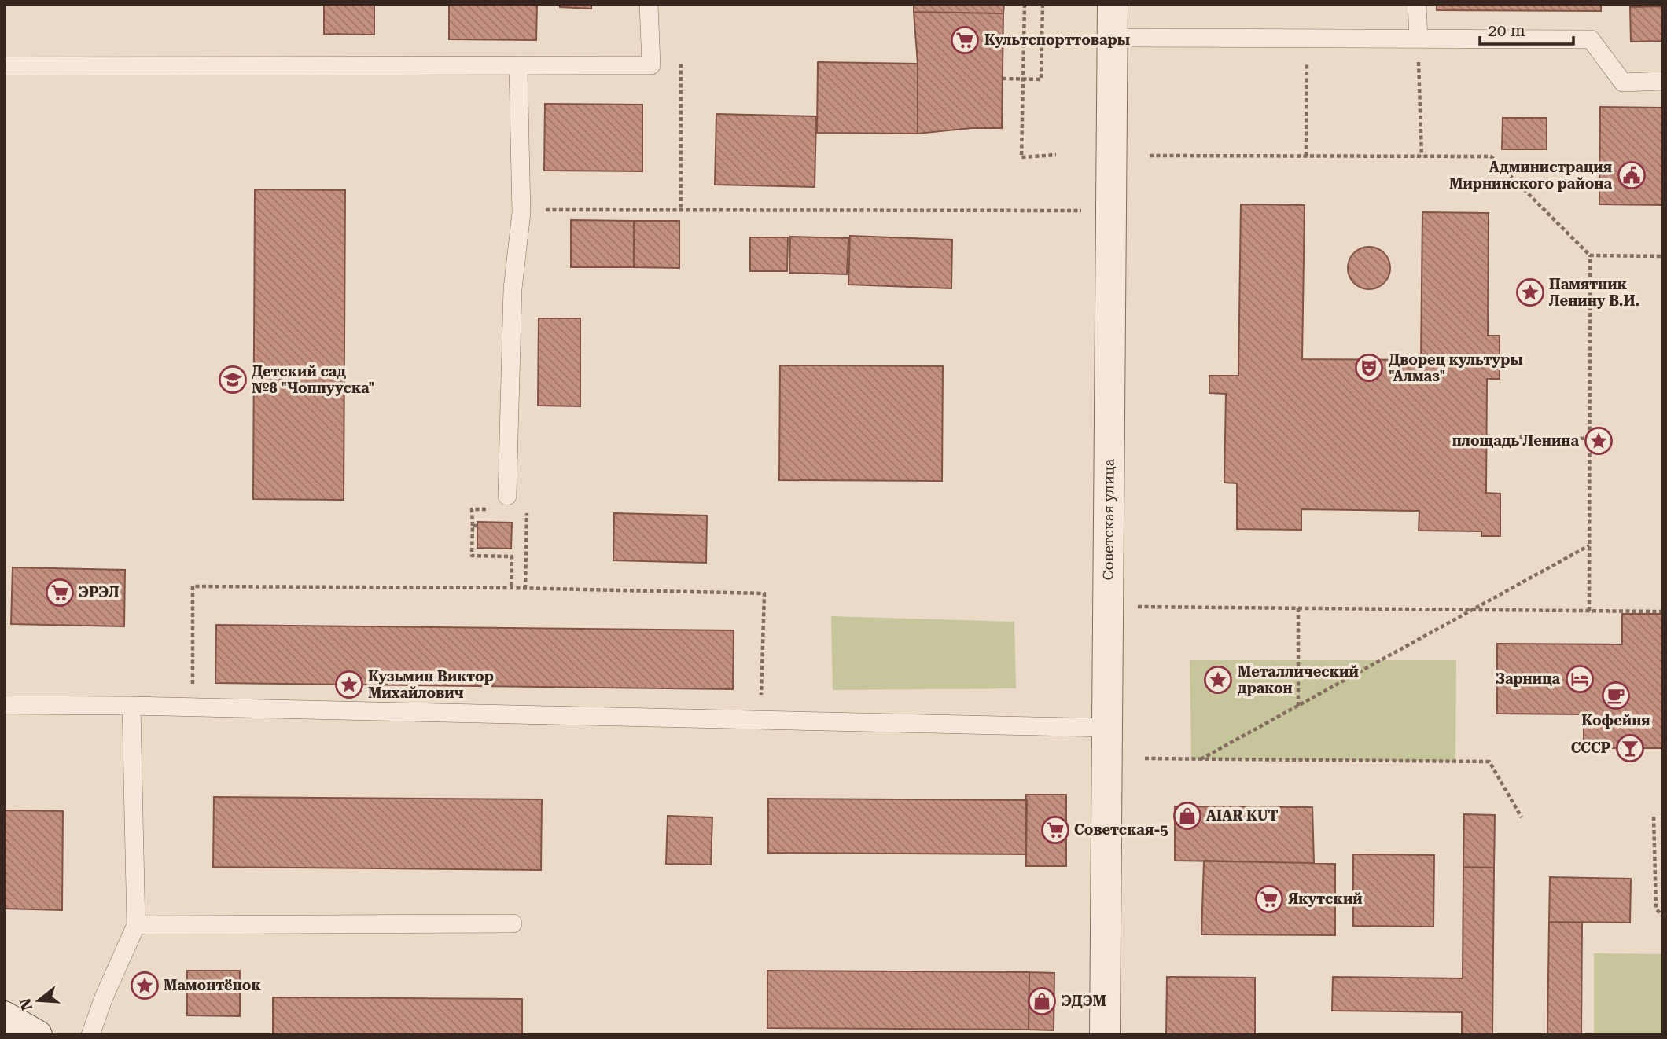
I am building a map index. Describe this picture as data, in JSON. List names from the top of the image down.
{
  "streets": {
    "street": ["Советская улица"]
  },
  "places": {
    "supermarket": [
      "Культспорттовары",
      "ЭРЭЛ",
      "Советская-5",
      "Якутский"
    ],
    "public building": ["Администрация Мирнинского района"],
    "place": [
      "Памятник Ленину В.И.",
      "площадь Ленина",
      "Металлический дракон",
      "Кузьмин Виктор Михайлович",
      "Мамонтёнок"
    ],
    "theatre": ["Дворец культуры \"Алмаз\""],
    "school or university": ["Детский сад №8 \"Чоппууска\""],
    "hotel": ["Зарница"],
    "cafe": ["Кофейня"],
    "bar": ["СССР"],
    "shop": ["AIAR KUT", "ЭДЭМ"]
  },
  "scale_bar": "20 m",
  "north": "left"
}
